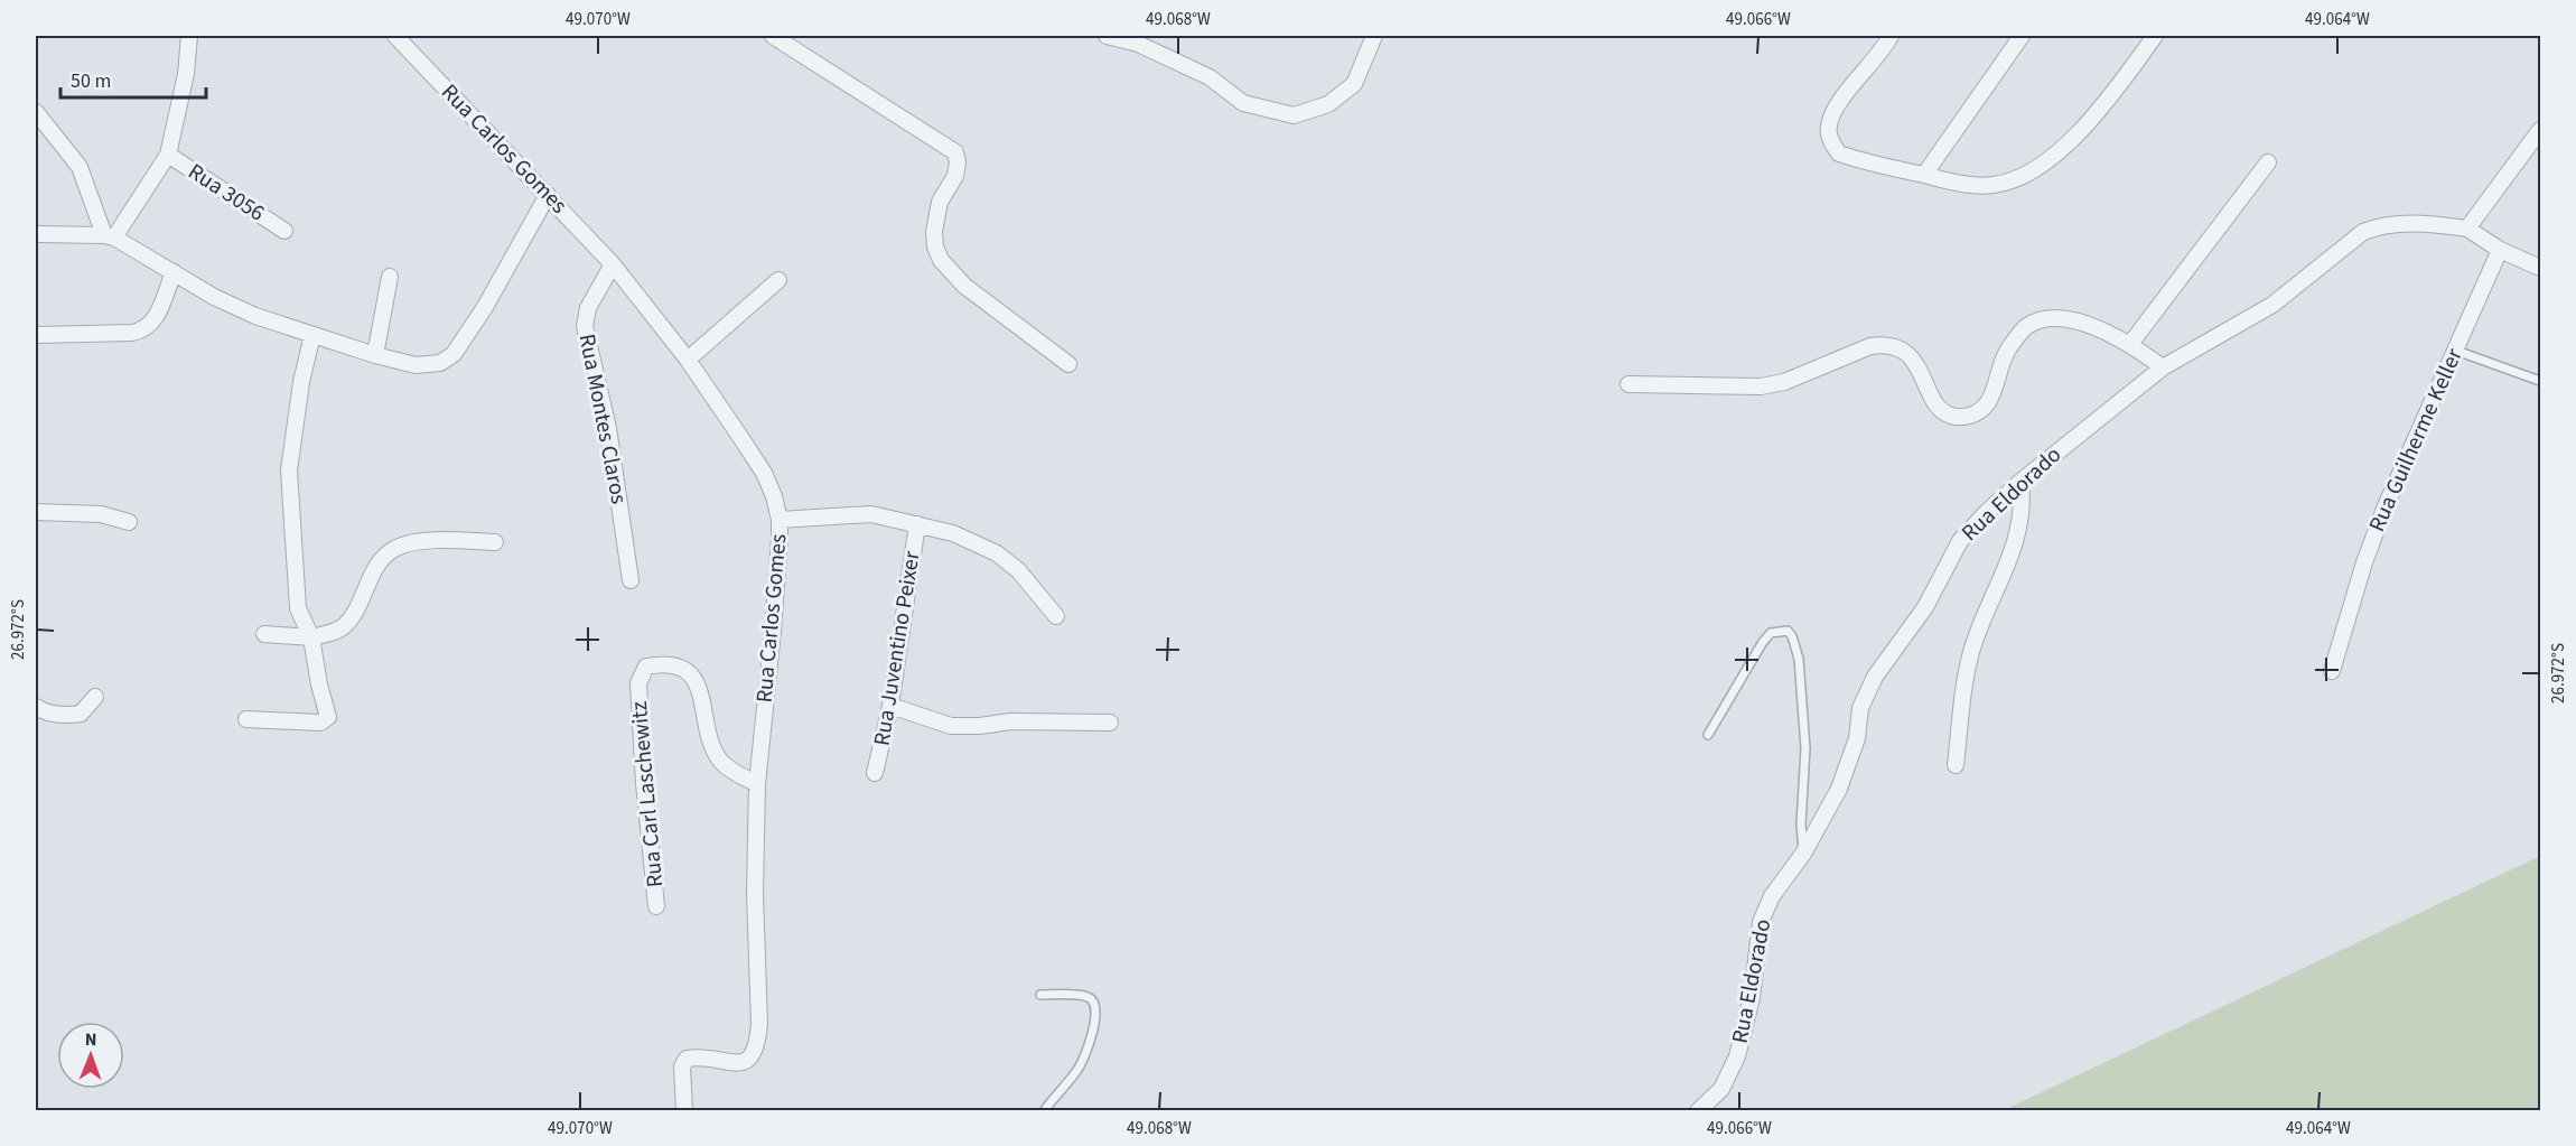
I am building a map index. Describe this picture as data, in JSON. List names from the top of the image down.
{
  "streets": {
    "street": [
      "Rua Carlos Gomes",
      "Rua 3056",
      "Rua Montes Claros",
      "Rua Guilherme Keller",
      "Rua Eldorado",
      "Rua Juventino Peixer",
      "Rua Carl Laschewitz"
    ]
  },
  "crossings": [
    ["Rua Carlos Gomes", "Rua Montes Claros"],
    ["Rua Carlos Gomes", "Rua Carl Laschewitz"]
  ],
  "scale_bar": "50 m",
  "north": "top",
  "coordinates": [
    "49.070°W",
    "49.068°W",
    "49.066°W",
    "49.064°W",
    "26.972°S"
  ]
}
